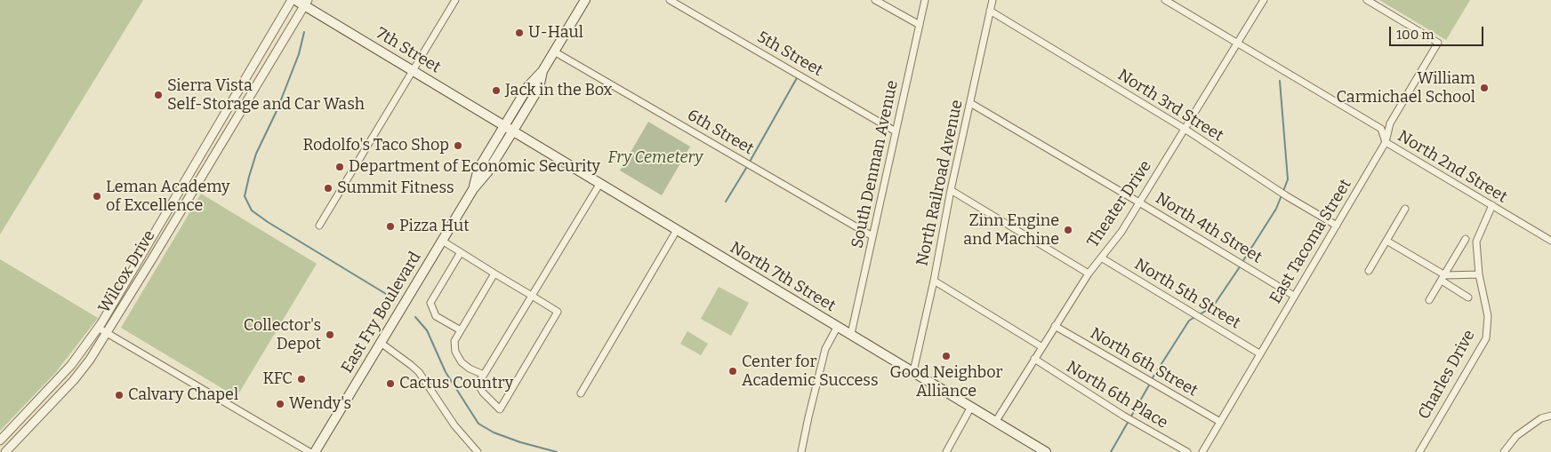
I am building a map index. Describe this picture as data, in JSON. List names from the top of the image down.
{
  "streets": {
    "main road": ["7th Street", "North 7th Street", "East Fry Boulevard"],
    "street": [
      "5th Street",
      "North 3rd Street",
      "6th Street",
      "South Denman Avenue",
      "North 2nd Street",
      "North Railroad Avenue",
      "Theater Drive",
      "North 4th Street",
      "East Tacoma Street",
      "Wilcox Drive",
      "North 5th Street",
      "North 6th Street",
      "Charles Drive",
      "North 6th Place"
    ]
  },
  "crossings": [
    ["7th Street", "Wilcox Drive"],
    ["7th Street", "North 7th Street"],
    ["7th Street", "East Fry Boulevard"],
    ["5th Street", "South Denman Avenue"],
    ["North 3rd Street", "North Railroad Avenue"],
    ["North 3rd Street", "Theater Drive"],
    ["North 3rd Street", "East Tacoma Street"],
    ["6th Street", "South Denman Avenue"],
    ["6th Street", "East Fry Boulevard"],
    ["South Denman Avenue", "North 7th Street"],
    ["North 2nd Street", "Theater Drive"],
    ["North 2nd Street", "East Tacoma Street"],
    ["North 2nd Street", "Charles Drive"],
    ["North Railroad Avenue", "North 4th Street"],
    ["North Railroad Avenue", "North 7th Street"],
    ["Theater Drive", "North 4th Street"],
    ["Theater Drive", "North 7th Street"],
    ["Theater Drive", "North 5th Street"],
    ["Theater Drive", "North 6th Street"],
    ["Theater Drive", "North 6th Place"],
    ["North 4th Street", "East Tacoma Street"],
    ["East Tacoma Street", "North 5th Street"],
    ["East Tacoma Street", "North 6th Street"],
    ["North 7th Street", "East Fry Boulevard"]
  ],
  "parks": ["Fry Cemetery"],
  "places": [
    "U-Haul",
    "William Carmichael School",
    "Jack in the Box",
    "Sierra Vista Self-Storage and Car Wash",
    "Rodolfo's Taco Shop",
    "Department of Economic Security",
    "Summit Fitness",
    "Leman Academy of Excellence",
    "Pizza Hut",
    "Zinn Engine and Machine",
    "Collector's Depot",
    "Good Neighbor Alliance",
    "Center for Academic Success",
    "KFC",
    "Cactus Country",
    "Calvary Chapel",
    "Wendy's"
  ],
  "scale_bar": "100 m"
}
